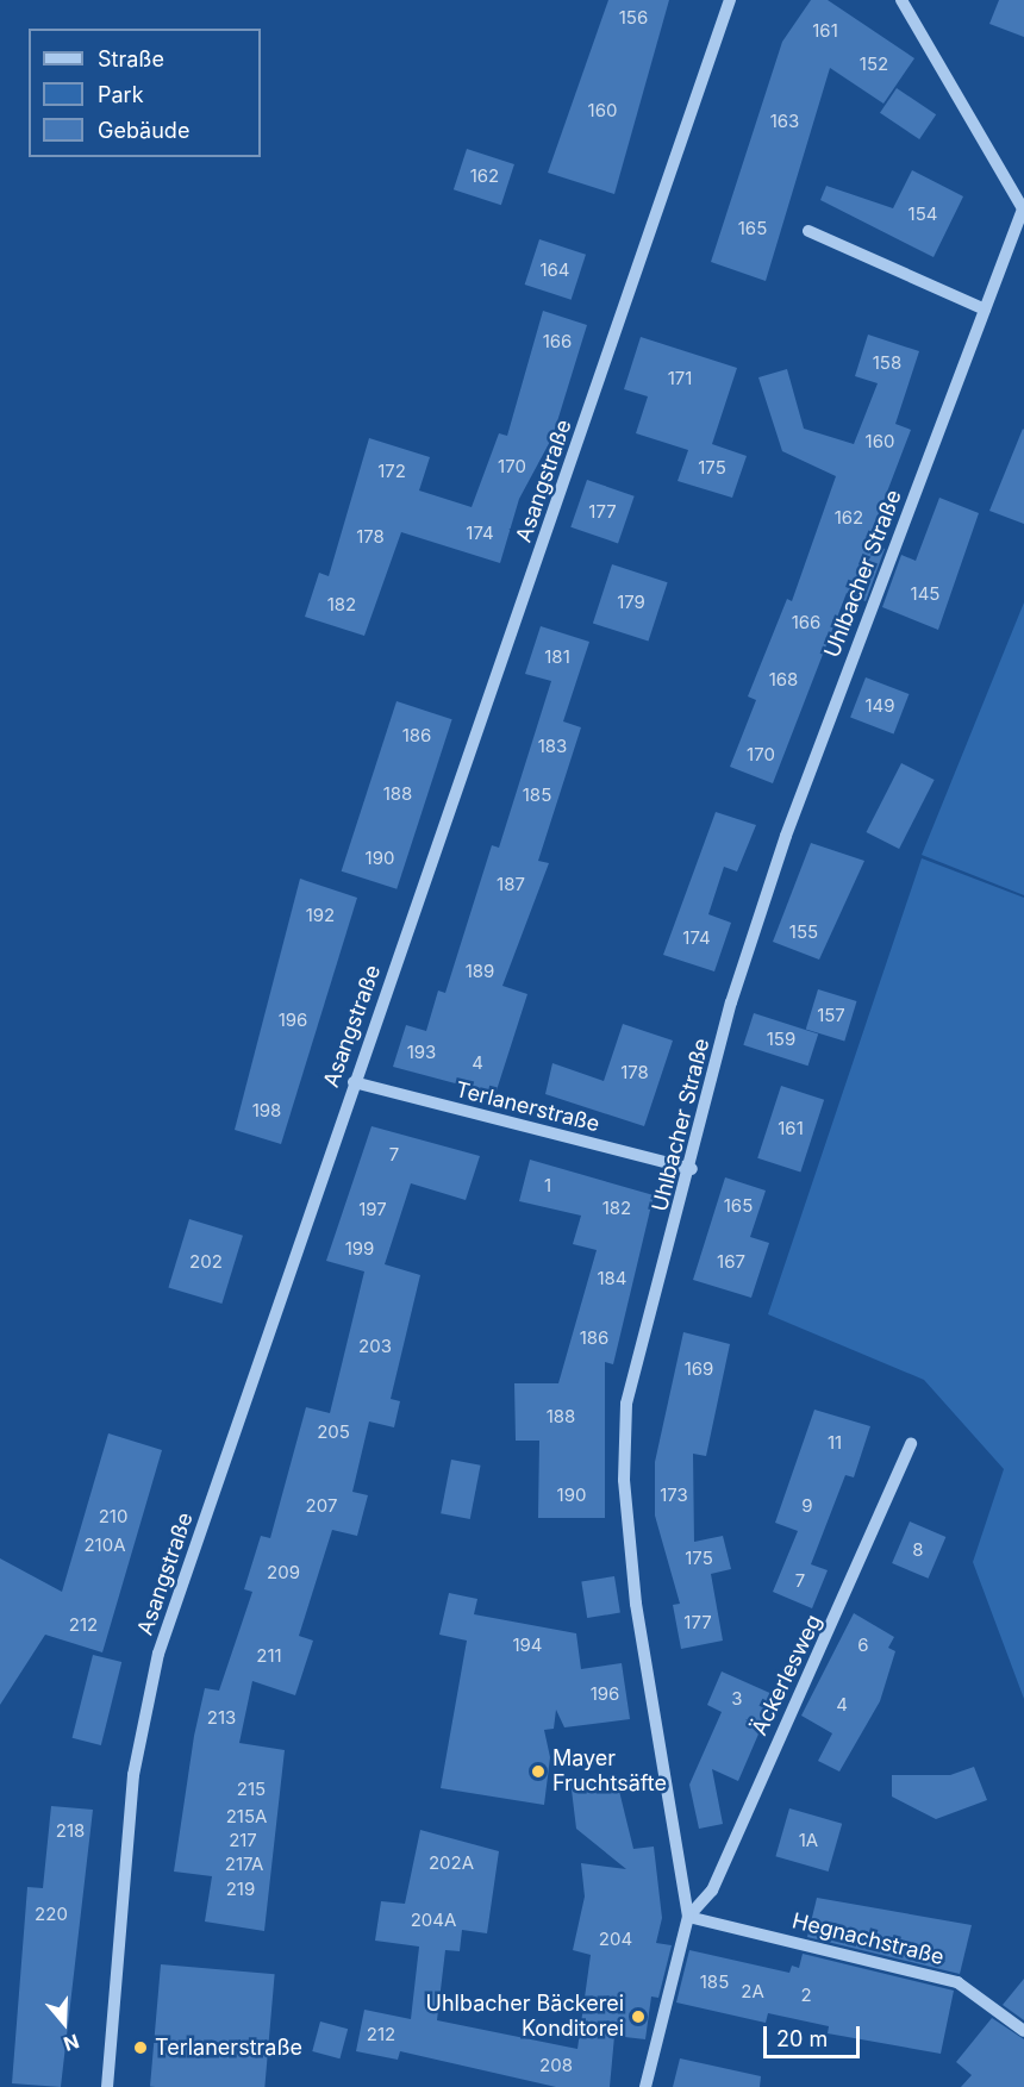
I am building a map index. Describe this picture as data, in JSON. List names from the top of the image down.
{
  "streets": {
    "street": [
      "Asangstraße",
      "Uhlbacher Straße",
      "Terlanerstraße",
      "Äckerlesweg",
      "Hegnachstraße"
    ]
  },
  "crossings": [
    ["Asangstraße", "Terlanerstraße"],
    ["Uhlbacher Straße", "Terlanerstraße"],
    ["Uhlbacher Straße", "Äckerlesweg"],
    ["Uhlbacher Straße", "Hegnachstraße"],
    ["Äckerlesweg", "Hegnachstraße"]
  ],
  "places": ["Mayer Fruchtsäfte", "Uhlbacher Bäckerei Konditorei", "Terlanerstraße"],
  "house_numbers": [
    "156",
    "161",
    "152",
    "160",
    "163",
    "162",
    "154",
    "165",
    "164",
    "166",
    "158",
    "171",
    "160",
    "170",
    "175",
    "172",
    "177",
    "162",
    "174",
    "178",
    "145",
    "179",
    "182",
    "166",
    "181",
    "168",
    "149",
    "186",
    "183",
    "170",
    "188",
    "185",
    "190",
    "187",
    "192",
    "155",
    "174",
    "189",
    "157",
    "196",
    "159",
    "193",
    "4",
    "178",
    "198",
    "161",
    "7",
    "1",
    "165",
    "182",
    "197",
    "199",
    "202",
    "167",
    "184",
    "186",
    "203",
    "169",
    "188",
    "205",
    "11",
    "190",
    "173",
    "207",
    "9",
    "210",
    "210A",
    "8",
    "175",
    "209",
    "7",
    "177",
    "212",
    "194",
    "6",
    "211",
    "196",
    "3",
    "4",
    "213",
    "215",
    "215A",
    "218",
    "217",
    "1A",
    "202A",
    "217A",
    "219",
    "220",
    "204A",
    "204",
    "185",
    "2A",
    "2",
    "212",
    "208"
  ],
  "legend": ["Straße", "Park", "Gebäude"],
  "scale_bar": "20 m",
  "north": "bottom"
}
